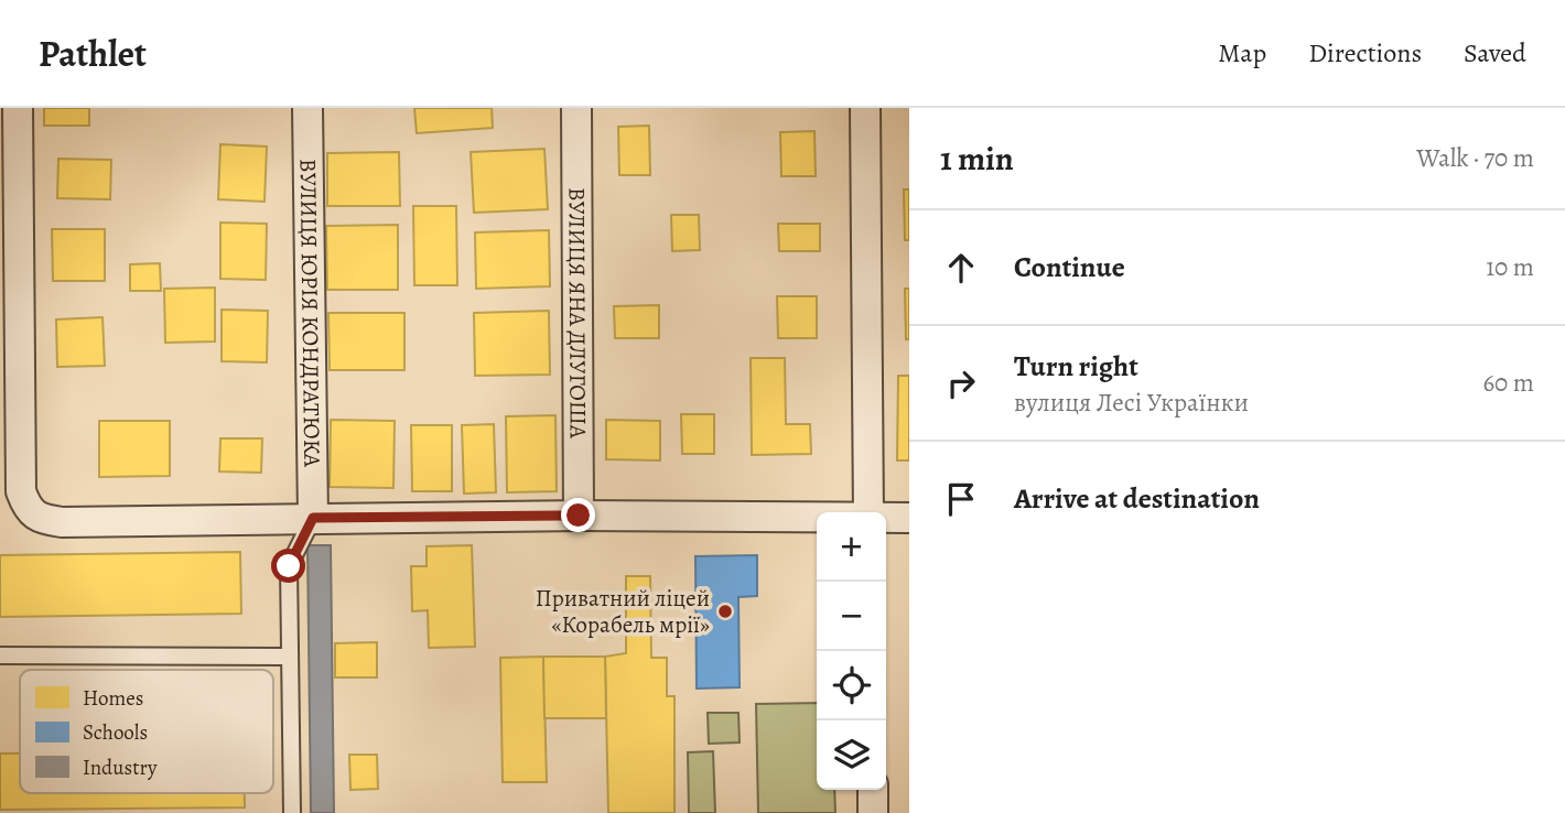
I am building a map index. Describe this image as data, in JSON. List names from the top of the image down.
{
  "streets": {
    "street": ["ВУЛИЦЯ ЯНА ДЛУГОША", "ВУЛИЦЯ ЮРІЯ КОНДРАТЮКА"]
  },
  "places": ["Приватний ліцей «Корабель мрії»"],
  "legend": ["Homes", "Schools", "Industry"],
  "page": {
    "header": "Pathlet",
    "nav": ["Map", "Directions", "Saved"],
    "heading": ["1 min", "Walk · 70 m"],
    "list": [
      ["Continue", "10 m"],
      ["Turn right", "вулиця Лесі Українки", "60 m"],
      "Arrive at destination"
    ],
    "map_buttons": ["+", "−"]
  }
}
